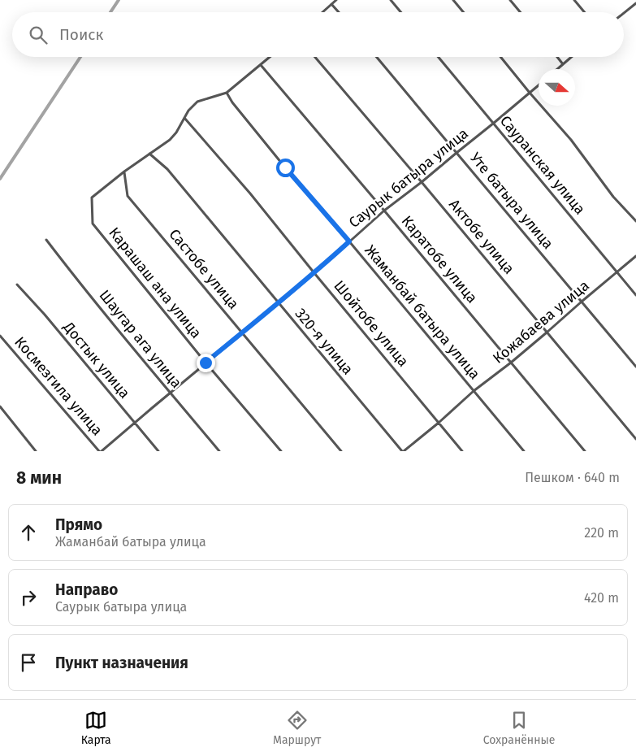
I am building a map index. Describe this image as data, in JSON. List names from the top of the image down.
{
  "streets": {
    "street": [
      "Сауранская улица",
      "Саурык батыра улица",
      "Уте батыра улица",
      "Актобе улица",
      "Каратобе улица",
      "Састобе улица",
      "Карашаш ана улица",
      "Жаманбай батыра улица",
      "Кожабаева улица",
      "Шойтобе улица",
      "Шаугар ага улица",
      "320-я улица",
      "Достык улица",
      "Космезгила улица"
    ]
  },
  "crossings": [
    ["Сауранская улица", "Саурык батыра улица"],
    ["Сауранская улица", "Кожабаева улица"],
    ["Саурык батыра улица", "Уте батыра улица"],
    ["Саурык батыра улица", "Актобе улица"],
    ["Саурык батыра улица", "Каратобе улица"],
    ["Саурык батыра улица", "Састобе улица"],
    ["Саурык батыра улица", "Карашаш ана улица"],
    ["Саурык батыра улица", "Жаманбай батыра улица"],
    ["Саурык батыра улица", "Шойтобе улица"],
    ["Саурык батыра улица", "Шаугар ага улица"],
    ["Саурык батыра улица", "320-я улица"],
    ["Саурык батыра улица", "Достык улица"],
    ["Саурык батыра улица", "Космезгила улица"],
    ["Уте батыра улица", "Кожабаева улица"],
    ["Актобе улица", "Кожабаева улица"],
    ["Каратобе улица", "Кожабаева улица"],
    ["Састобе улица", "Карашаш ана улица"],
    ["Жаманбай батыра улица", "Кожабаева улица"],
    ["Кожабаева улица", "Шойтобе улица"],
    ["Кожабаева улица", "320-я улица"]
  ],
  "north": "right",
  "page": {
    "search": "Поиск",
    "heading": ["8 мин", "Пешком · 640 m"],
    "list": [
      ["Прямо", "Жаманбай батыра улица", "220 m"],
      ["Направо", "Саурык батыра улица", "420 m"],
      "Пункт назначения"
    ],
    "nav": ["Карта", "Маршрут", "Сохранённые"]
  }
}
